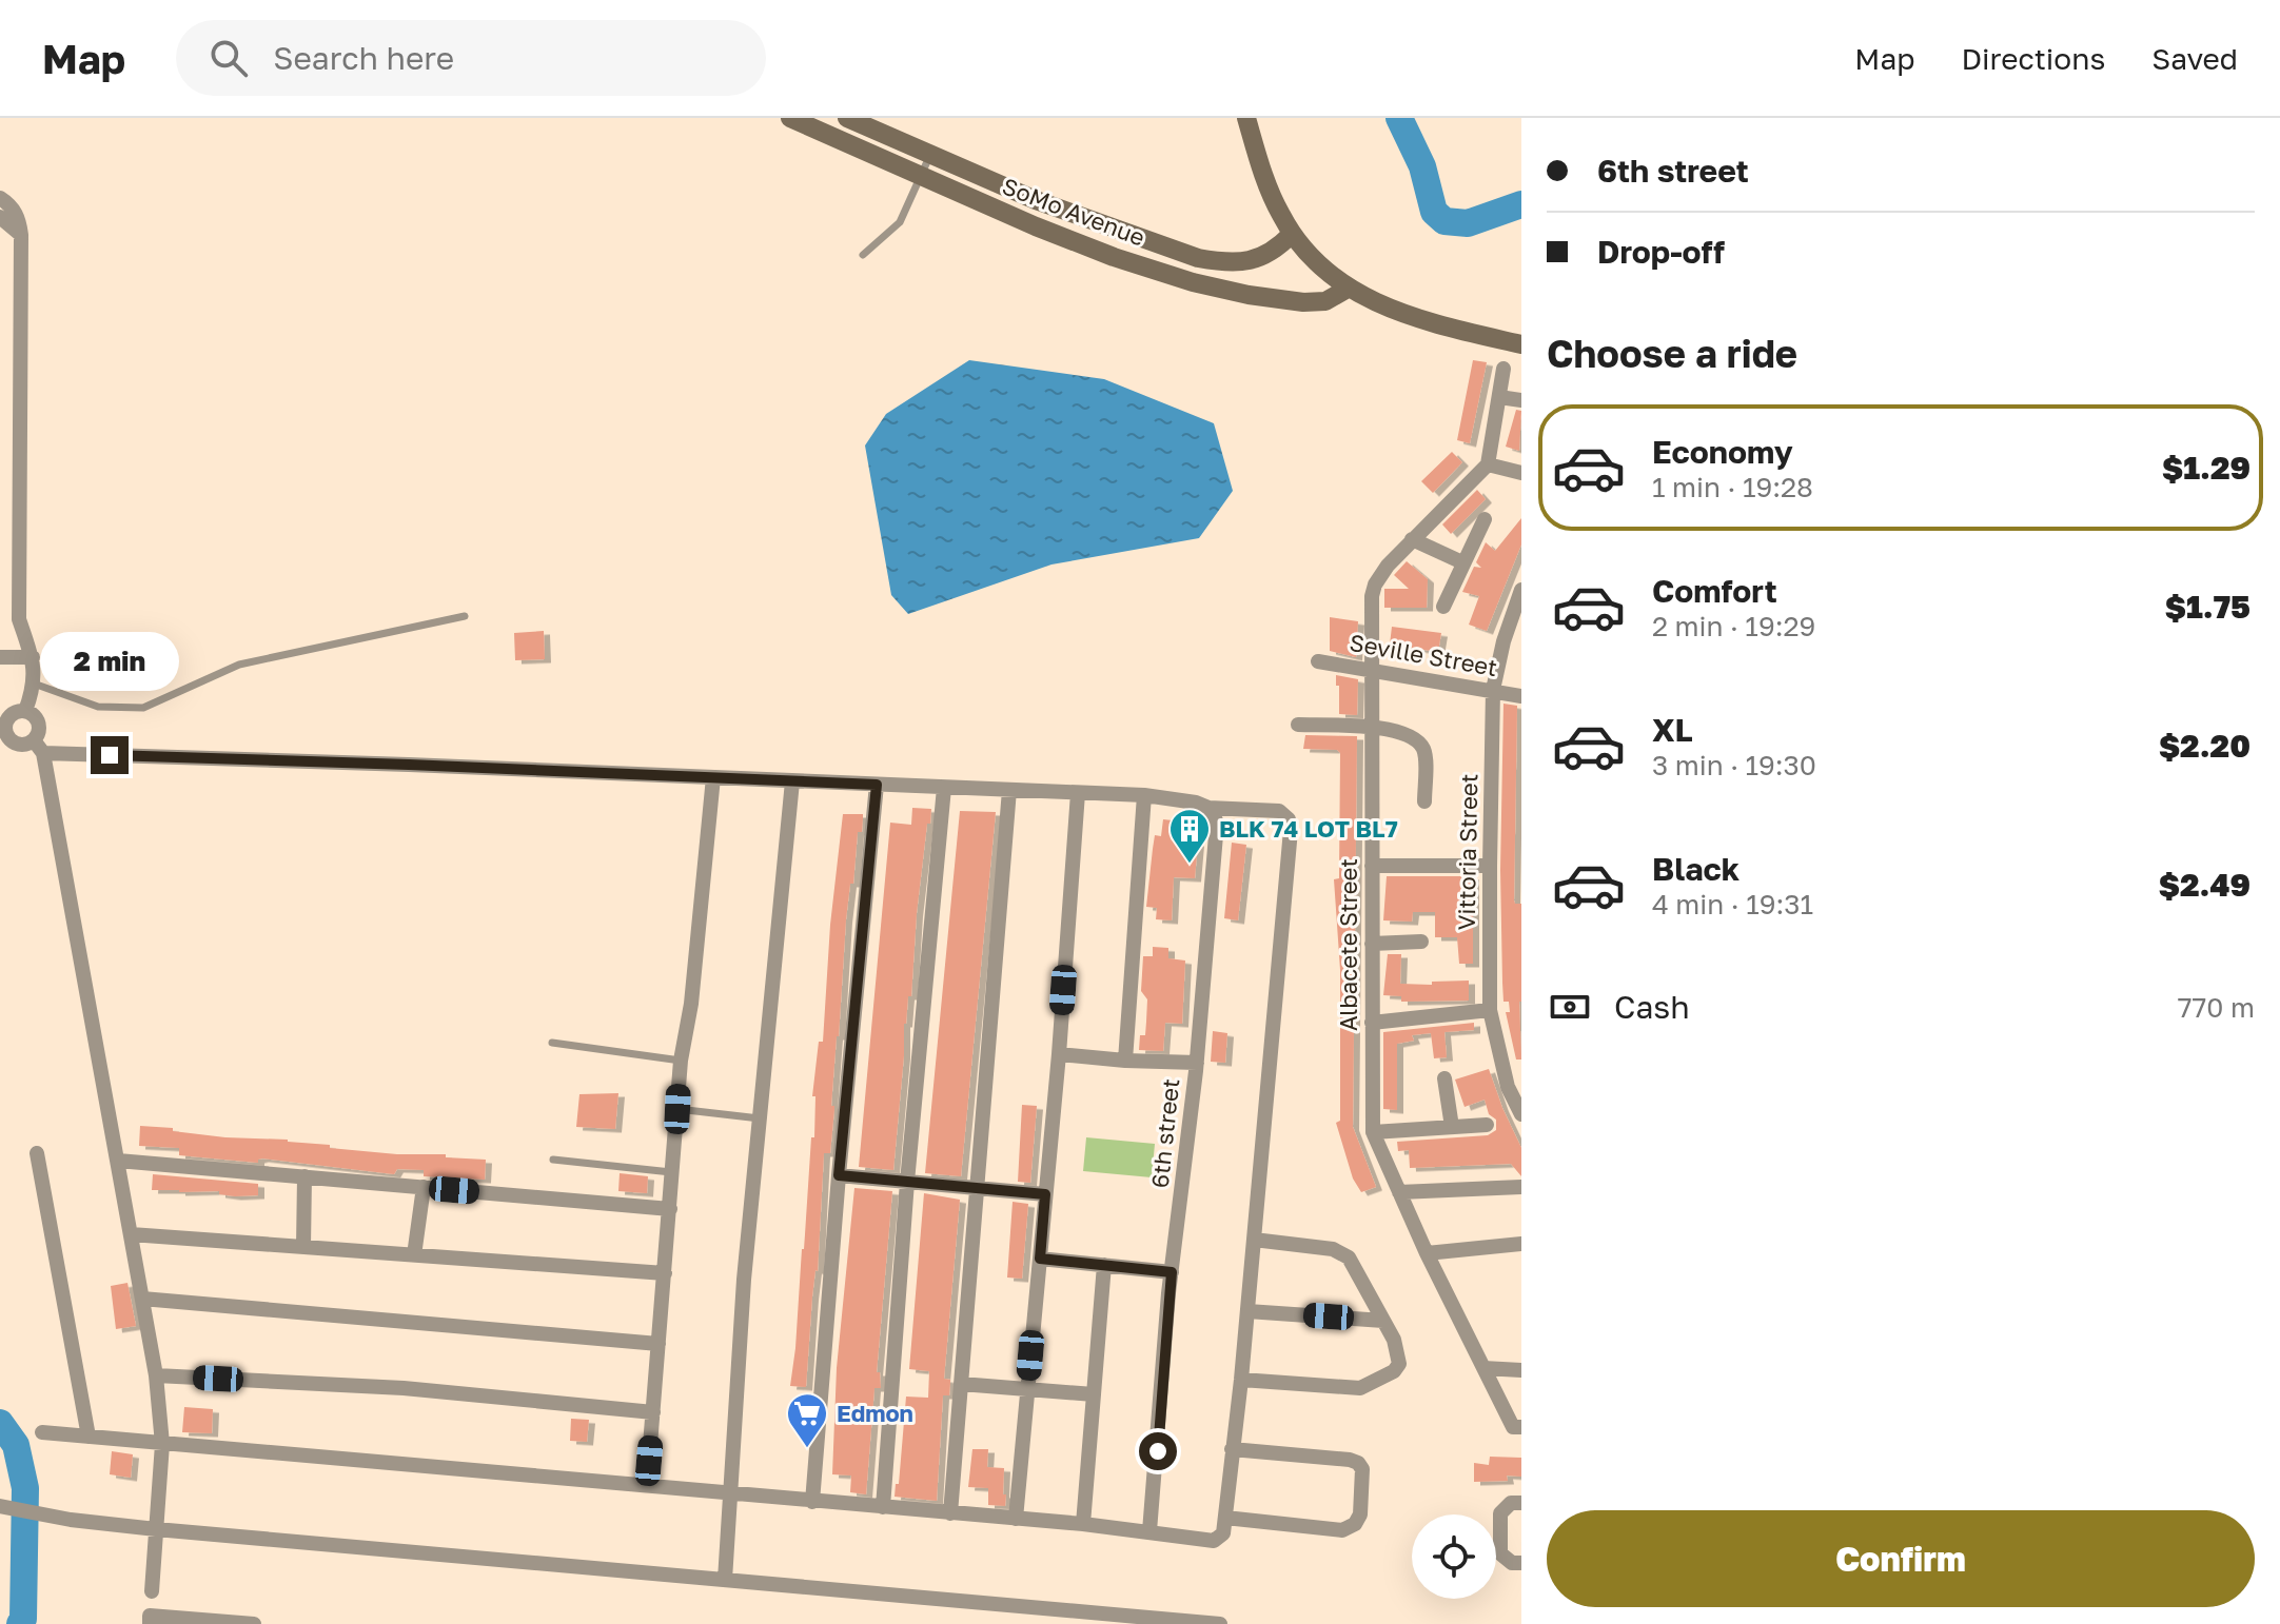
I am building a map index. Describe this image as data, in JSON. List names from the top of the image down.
{
  "streets": {
    "street": [
      "SoMo Avenue",
      "Seville Street",
      "Vittoria Street",
      "Albacete Street",
      "6th street"
    ]
  },
  "crossings": [
    ["Seville Street", "Vittoria Street"],
    ["Seville Street", "Albacete Street"]
  ],
  "places": {
    "building": ["BLK 74 LOT BL7"],
    "supermarket": ["Edmon"]
  },
  "page": {
    "header": "Map",
    "search": "Search here",
    "nav": ["Map", "Directions", "Saved"],
    "banner": ["6th street", "Drop-off"],
    "heading": "Choose a ride",
    "list": [
      {
        "name": "Economy",
        "note": "1 min · 19:28",
        "value": "$1.29"
      },
      {
        "name": "Comfort",
        "note": "2 min · 19:29",
        "value": "$1.75"
      },
      {
        "name": "XL",
        "note": "3 min · 19:30",
        "value": "$2.20"
      },
      {
        "name": "Black",
        "note": "4 min · 19:31",
        "value": "$2.49"
      }
    ],
    "bubble": "2 min",
    "pay": ["Cash", "770 m"],
    "buttons": "Confirm"
  }
}
